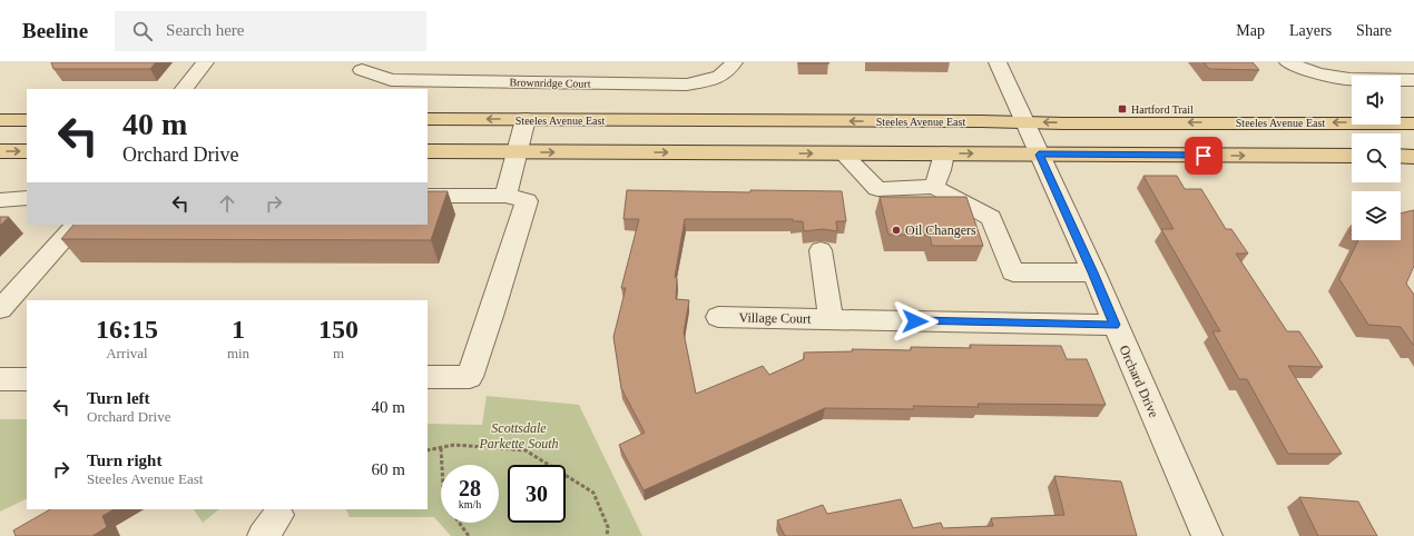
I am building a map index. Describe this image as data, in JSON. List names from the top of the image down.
{
  "streets": {
    "main road": ["Steeles Avenue East"],
    "street": ["Brownridge Court", "Village Court", "Orchard Drive"]
  },
  "crossings": [
    ["Village Court", "Orchard Drive"]
  ],
  "parks": ["Scottsdale Parkette South"],
  "places": {
    "transit": ["Hartford Trail"],
    "other": ["Oil Changers"]
  },
  "page": {
    "header": "Beeline",
    "search": "Search here",
    "nav": ["Map", "Layers", "Share"],
    "turn": ["40 m", "Orchard Drive"],
    "eta": [
      "16:15",
      "Arrival",
      "1",
      "min",
      "150",
      "m"
    ],
    "list": [
      {
        "name": "Turn left",
        "note": "Orchard Drive",
        "value": "40 m"
      },
      {
        "name": "Turn right",
        "note": "Steeles Avenue East",
        "value": "60 m"
      }
    ],
    "speed": "28 km/h",
    "limit": "30"
  }
}
